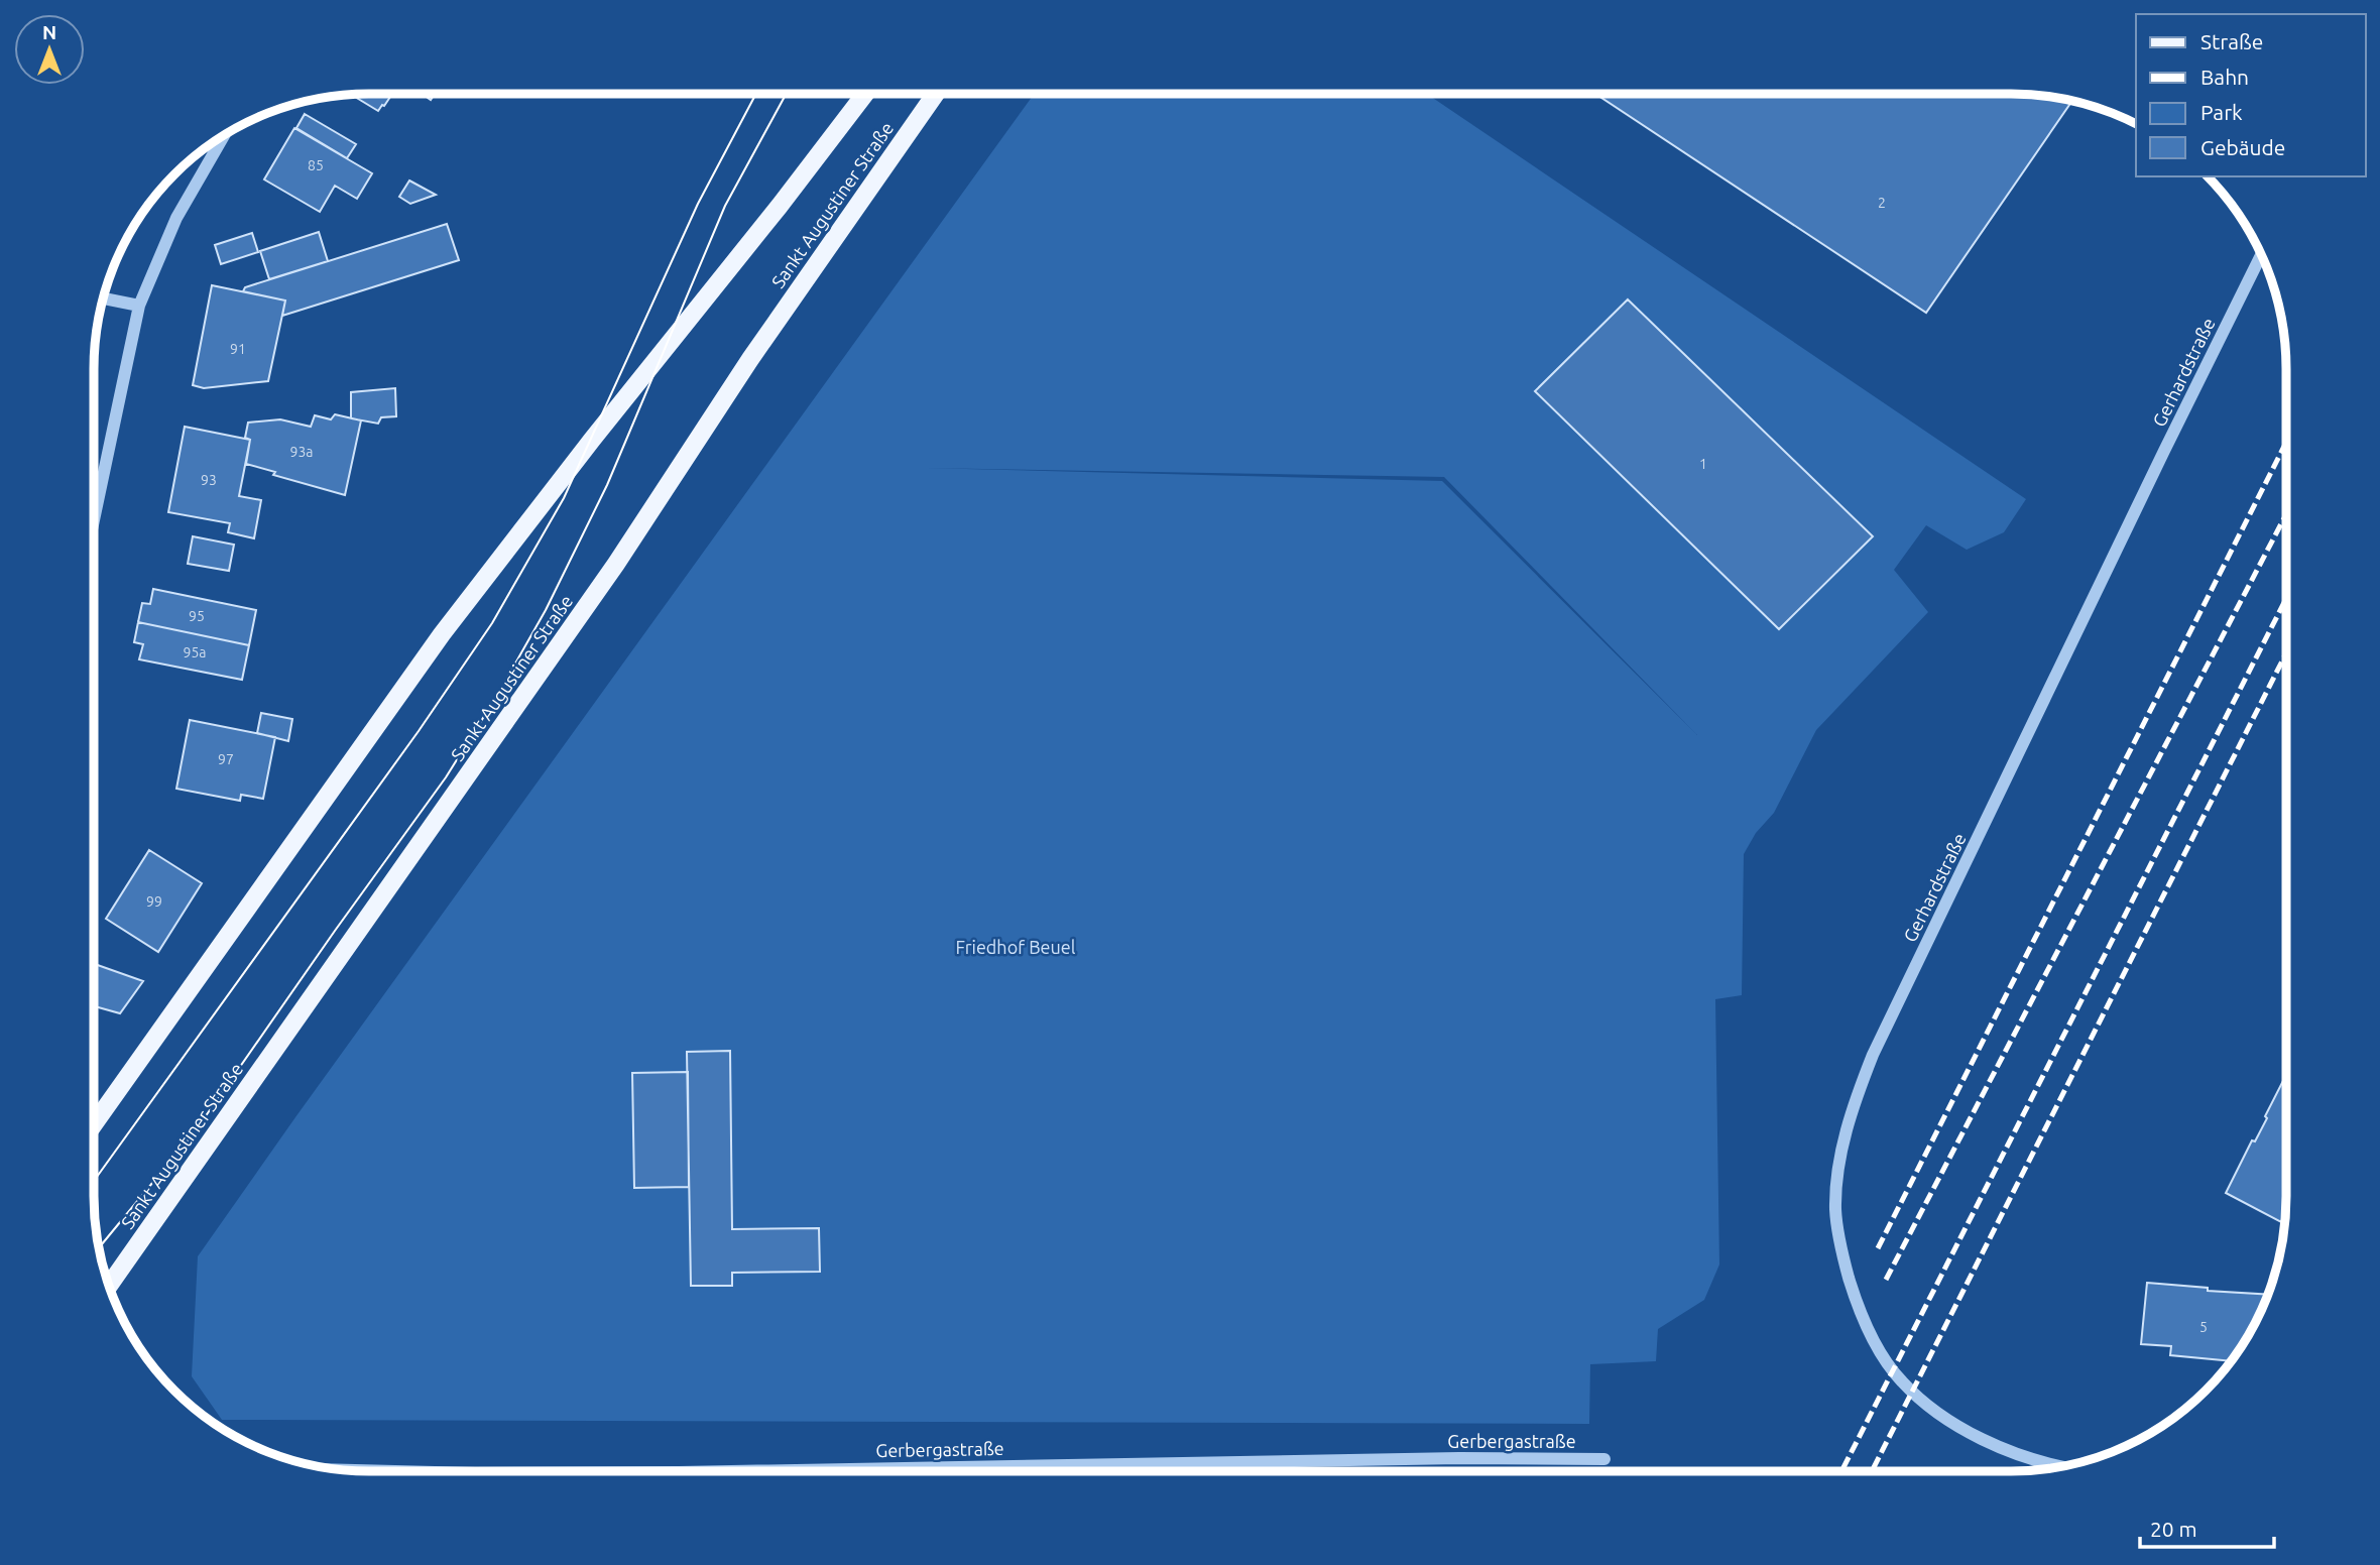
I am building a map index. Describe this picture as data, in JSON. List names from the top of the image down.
{
  "streets": {
    "main road": ["Sankt Augustiner Straße"],
    "street": ["Gerhardstraße", "Gerbergastraße"]
  },
  "parks": ["Friedhof Beuel"],
  "house_numbers": [
    "85",
    "2",
    "91",
    "93a",
    "1",
    "93",
    "95",
    "95a",
    "97",
    "99",
    "5"
  ],
  "legend": [
    "Straße",
    "Bahn",
    "Park",
    "Gebäude"
  ],
  "scale_bar": "20 m",
  "north": "top"
}
